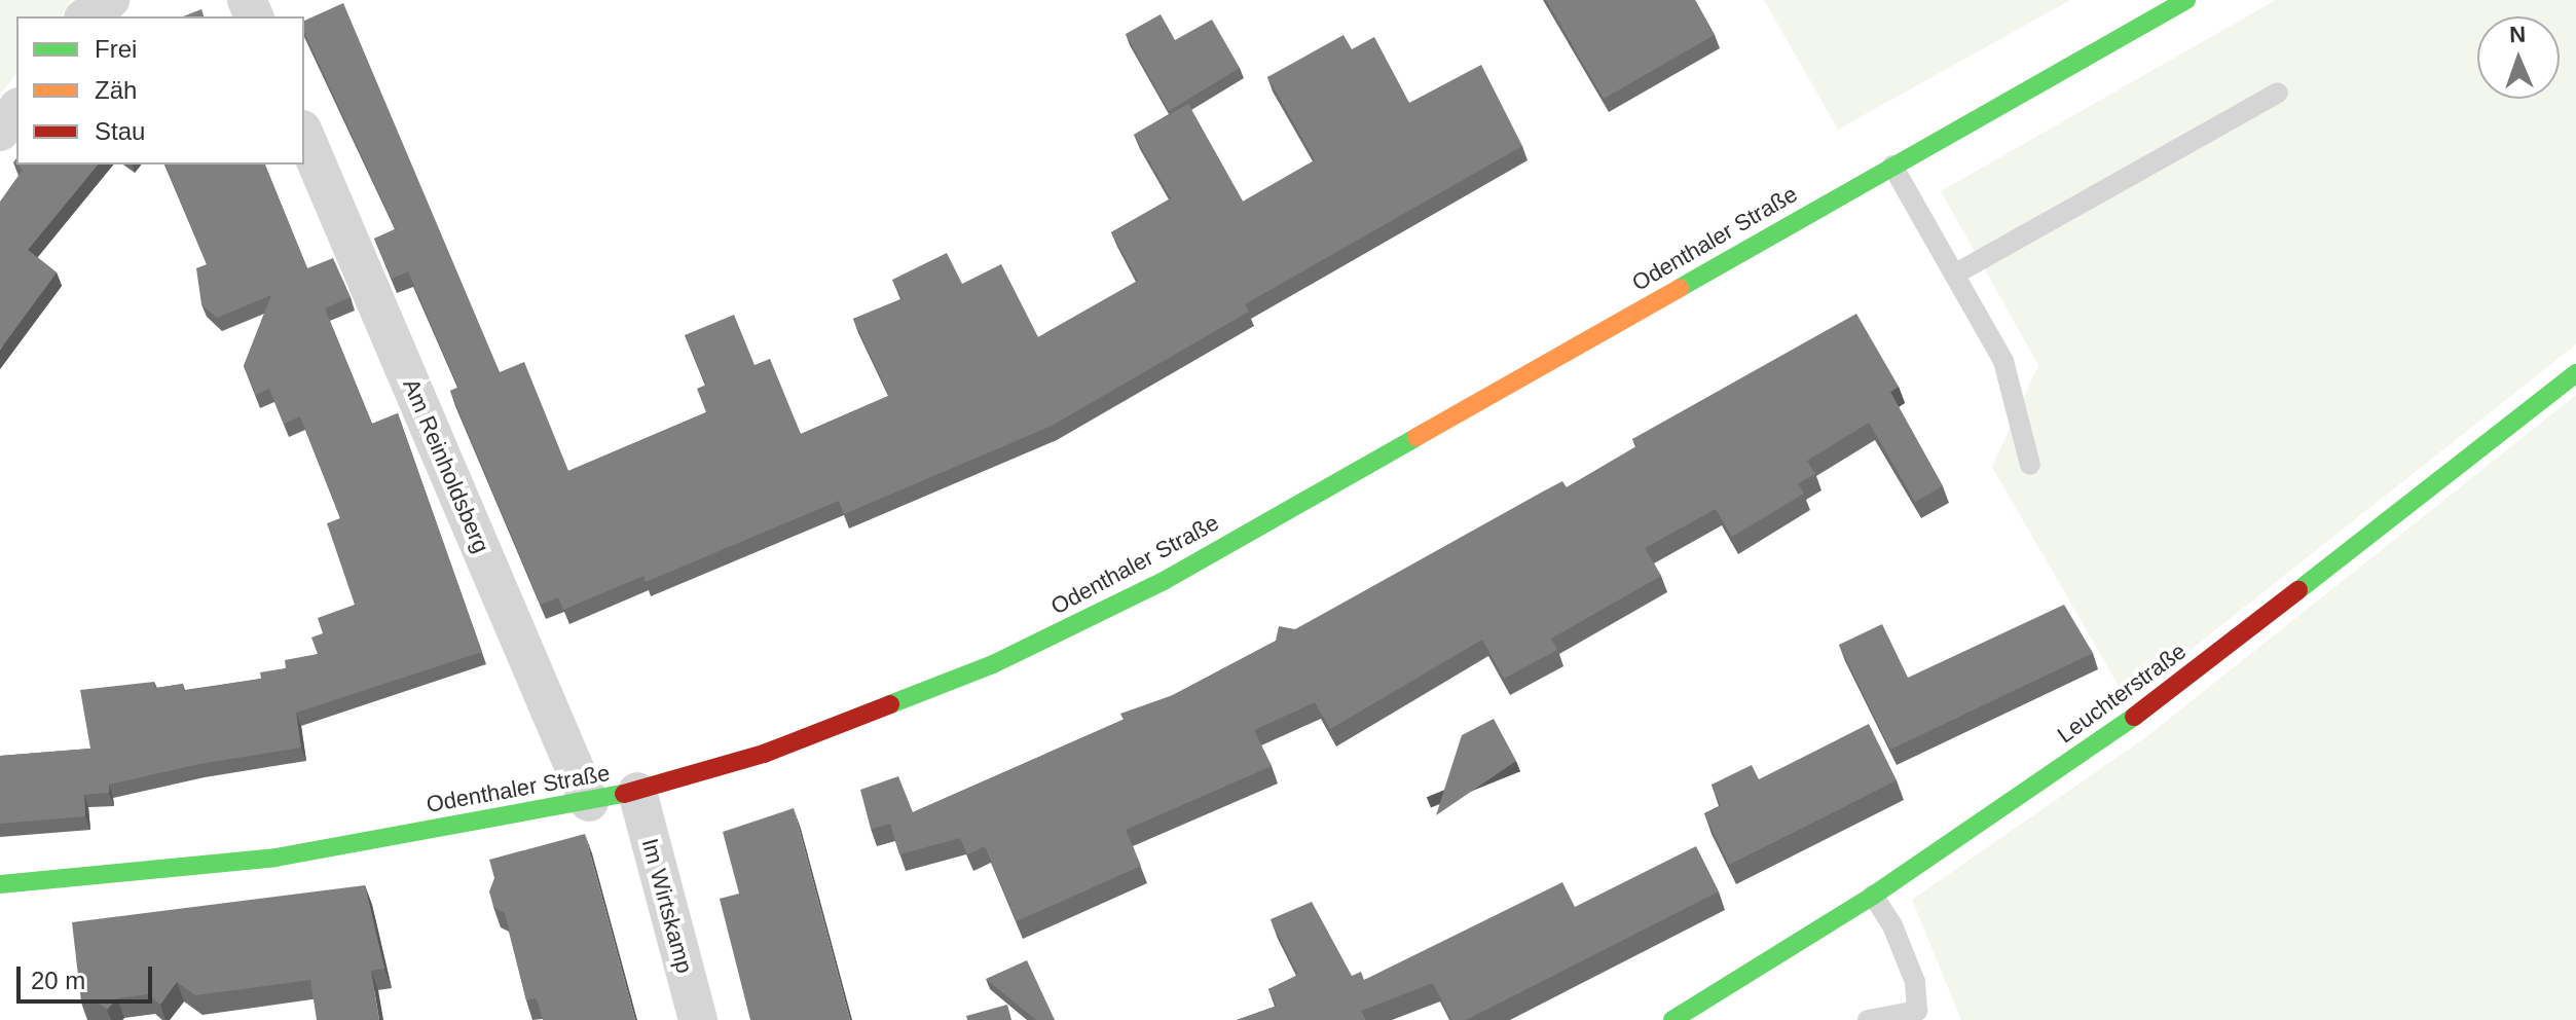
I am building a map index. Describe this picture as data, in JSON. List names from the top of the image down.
{
  "streets": {
    "main road": ["Odenthaler Straße", "Leuchterstraße"],
    "street": ["Am Reinholdsberg", "Im Wirtskamp"]
  },
  "crossings": [
    ["Odenthaler Straße", "Am Reinholdsberg"],
    ["Odenthaler Straße", "Im Wirtskamp"]
  ],
  "legend": ["Frei", "Zäh", "Stau"],
  "scale_bar": "20 m",
  "north": "top"
}
